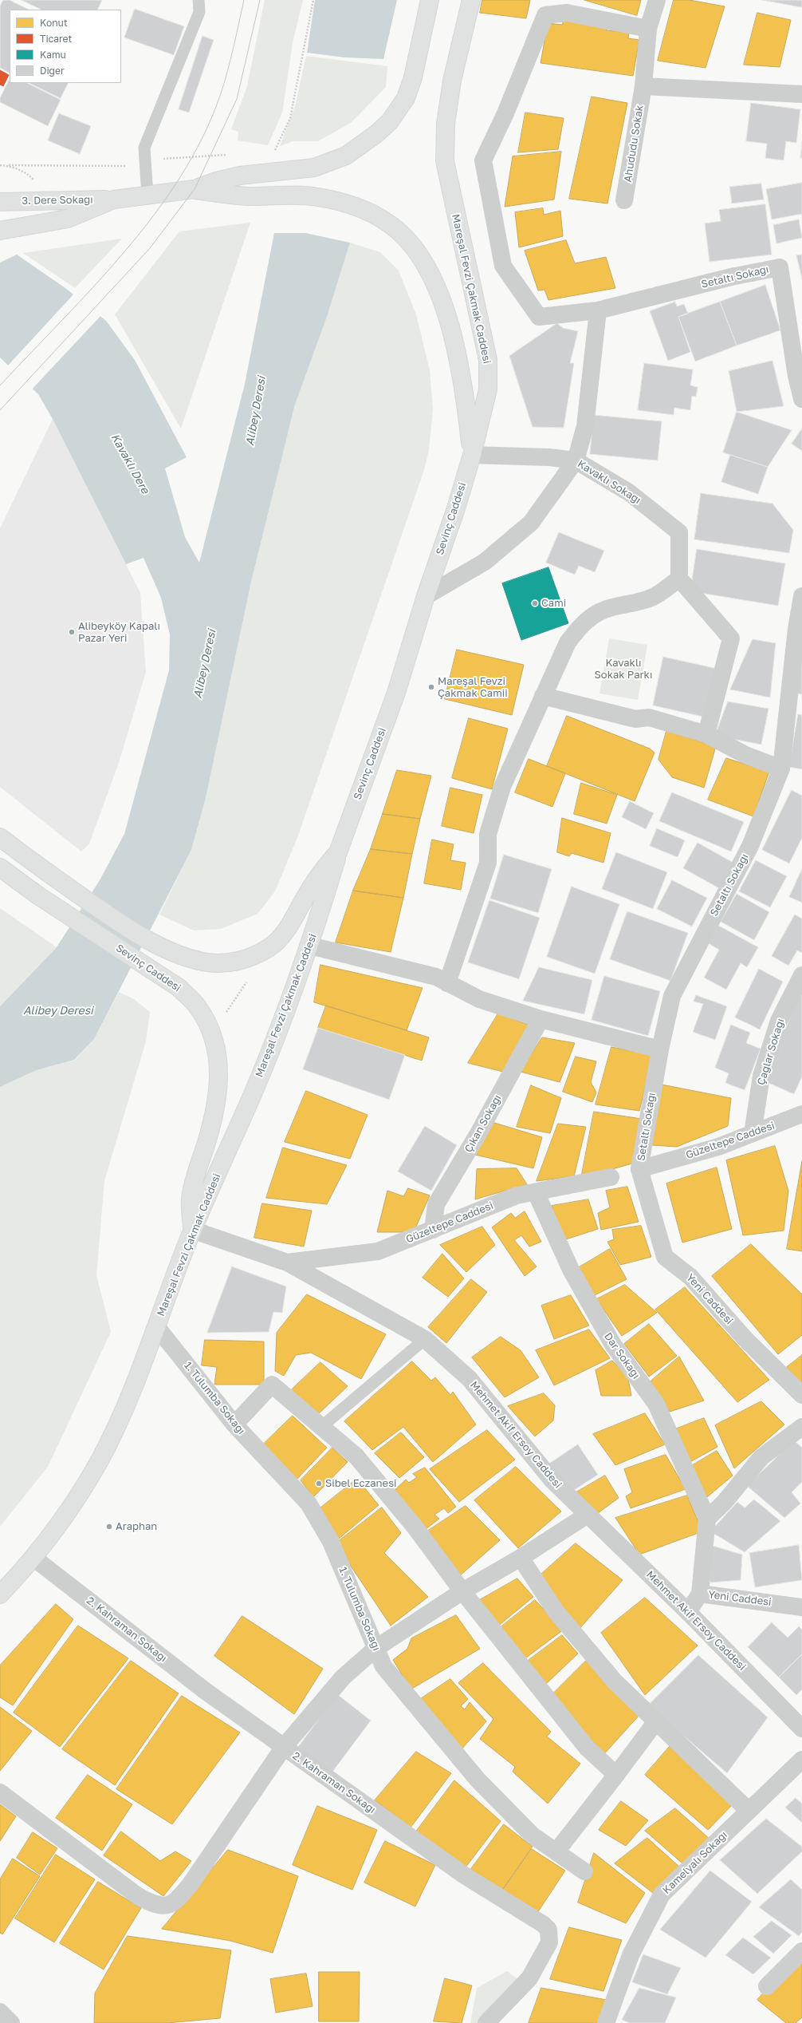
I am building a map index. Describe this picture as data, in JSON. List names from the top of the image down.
{
  "streets": {
    "main road": ["3. Dere Sokağı", "Mareşal Fevzi Çakmak Caddesi", "Sevinç Caddesi"],
    "street": [
      "Ahududu Sokak",
      "Setaltı Sokağı",
      "Kavaklı Sokağı",
      "Çağlar Sokağı",
      "Çıkan Sokağı",
      "Güzeltepe Caddesi",
      "Yeni Caddesi",
      "Dar Sokağı",
      "1. Tulumba Sokağı",
      "Mehmet Akif Ersoy Caddesi",
      "2. Kahraman Sokağı",
      "Kamelyalı Sokağı"
    ]
  },
  "crossings": [
    ["Setaltı Sokağı", "Güzeltepe Caddesi"],
    ["Setaltı Sokağı", "Yeni Caddesi"],
    ["Mareşal Fevzi Çakmak Caddesi", "Kavaklı Sokağı"],
    ["Mareşal Fevzi Çakmak Caddesi", "Sevinç Caddesi"],
    ["Mareşal Fevzi Çakmak Caddesi", "1. Tulumba Sokağı"],
    ["Mareşal Fevzi Çakmak Caddesi", "Mehmet Akif Ersoy Caddesi"],
    ["Mareşal Fevzi Çakmak Caddesi", "2. Kahraman Sokağı"],
    ["Kavaklı Sokağı", "Sevinç Caddesi"],
    ["Sevinç Caddesi", "Mehmet Akif Ersoy Caddesi"],
    ["Çağlar Sokağı", "Güzeltepe Caddesi"],
    ["Çıkan Sokağı", "Güzeltepe Caddesi"],
    ["Güzeltepe Caddesi", "Yeni Caddesi"],
    ["Güzeltepe Caddesi", "Dar Sokağı"],
    ["Güzeltepe Caddesi", "Mehmet Akif Ersoy Caddesi"],
    ["Yeni Caddesi", "Mehmet Akif Ersoy Caddesi"]
  ],
  "water": ["Alibey Deresi", "Kavaklı Dere"],
  "parks": ["Kavaklı Sokak Parkı"],
  "places": [
    "Cami",
    "Alibeyköy Kapalı Pazar Yeri",
    "Mareşal Fevzi Çakmak Camii",
    "Sibel Eczanesi",
    "Araphan"
  ],
  "legend": [
    "Konut",
    "Ticaret",
    "Kamu",
    "Diğer"
  ]
}
